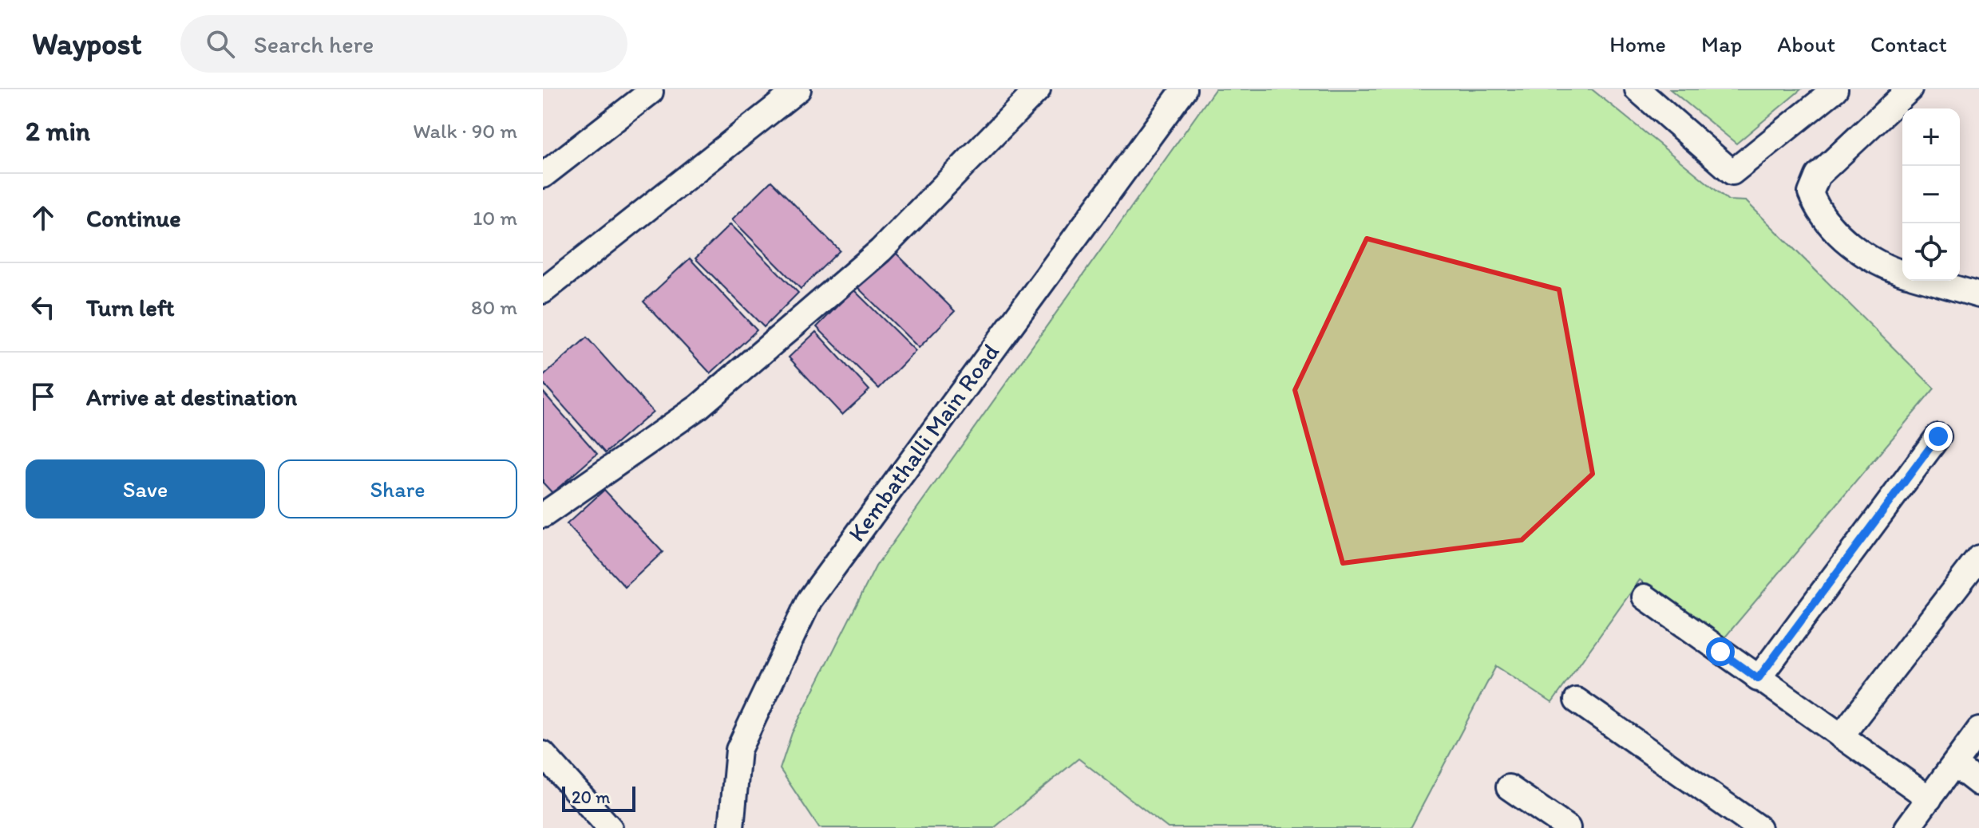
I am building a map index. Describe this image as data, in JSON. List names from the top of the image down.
{
  "streets": {
    "street": ["Kembathalli Main Road"]
  },
  "scale_bar": "20 m",
  "page": {
    "header": "Waypost",
    "search": "Search here",
    "nav": [
      "Home",
      "Map",
      "About",
      "Contact"
    ],
    "heading": ["2 min", "Walk · 90 m"],
    "map_buttons": ["+", "−"],
    "list": [
      ["Continue", "10 m"],
      ["Turn left", "80 m"],
      "Arrive at destination"
    ],
    "buttons": ["Save", "Share"],
    "scale": "20 m"
  }
}
